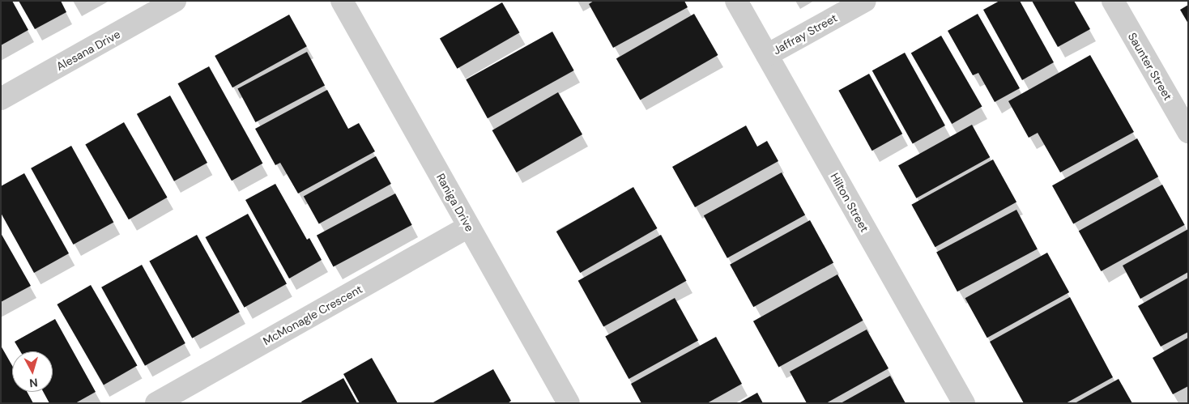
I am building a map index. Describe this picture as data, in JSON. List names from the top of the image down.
{
  "streets": {
    "street": [
      "Jaffray Street",
      "Alesana Drive",
      "Saunter Street",
      "Raniga Drive",
      "Hilton Street",
      "McMonagle Crescent"
    ]
  },
  "crossings": [
    ["Jaffray Street", "Hilton Street"],
    ["Raniga Drive", "McMonagle Crescent"]
  ],
  "north": "bottom"
}
